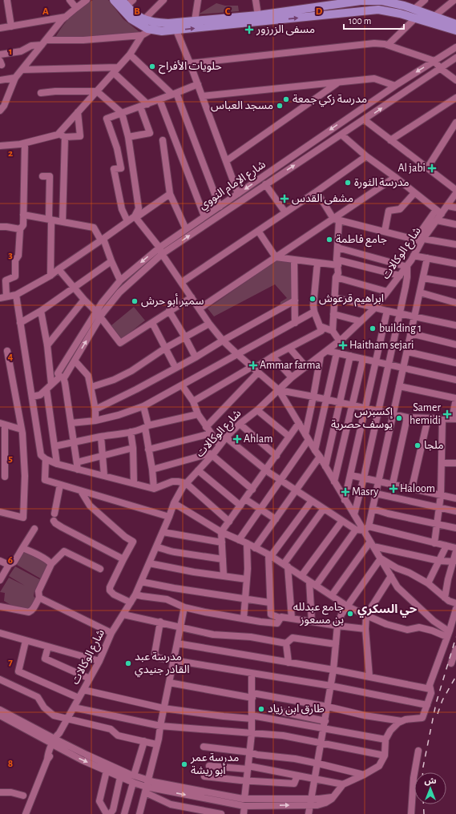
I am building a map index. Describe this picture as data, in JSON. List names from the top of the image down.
{
  "streets": {
    "street": ["شارع الإمام النووي", "شارع الوكالات"]
  },
  "districts": ["حي السكري"],
  "places": {
    "health": [
      "مسفى الزرزور",
      "Al jabi",
      "مشفى القدس",
      "Haitham sejari",
      "Ammar farma",
      "Samer hemidi",
      "Ahlam",
      "Haloom",
      "Masry"
    ],
    "other": [
      "حلويات الأفراح",
      "مدرسة زكي جمعة",
      "مسجد العباس",
      "مدرسة الثورة",
      "جامع فاطمة",
      "ابراهيم قرعوش",
      "سمير أبو حرش",
      "building 1",
      "إكسبرس يوسف حصرية",
      "ملجا",
      "جامع عبدلله بن مسعوز",
      "مدرسة عبد القادر جنيدي",
      "طارق ابن زياد",
      "مدرسة عمر أبو ريشة"
    ]
  },
  "scale_bar": "100 m",
  "north": "top",
  "grid": {
    "columns": [
      "A",
      "B",
      "C",
      "D"
    ],
    "rows": [
      "1",
      "2",
      "3",
      "4",
      "5",
      "6",
      "7",
      "8"
    ]
  }
}
